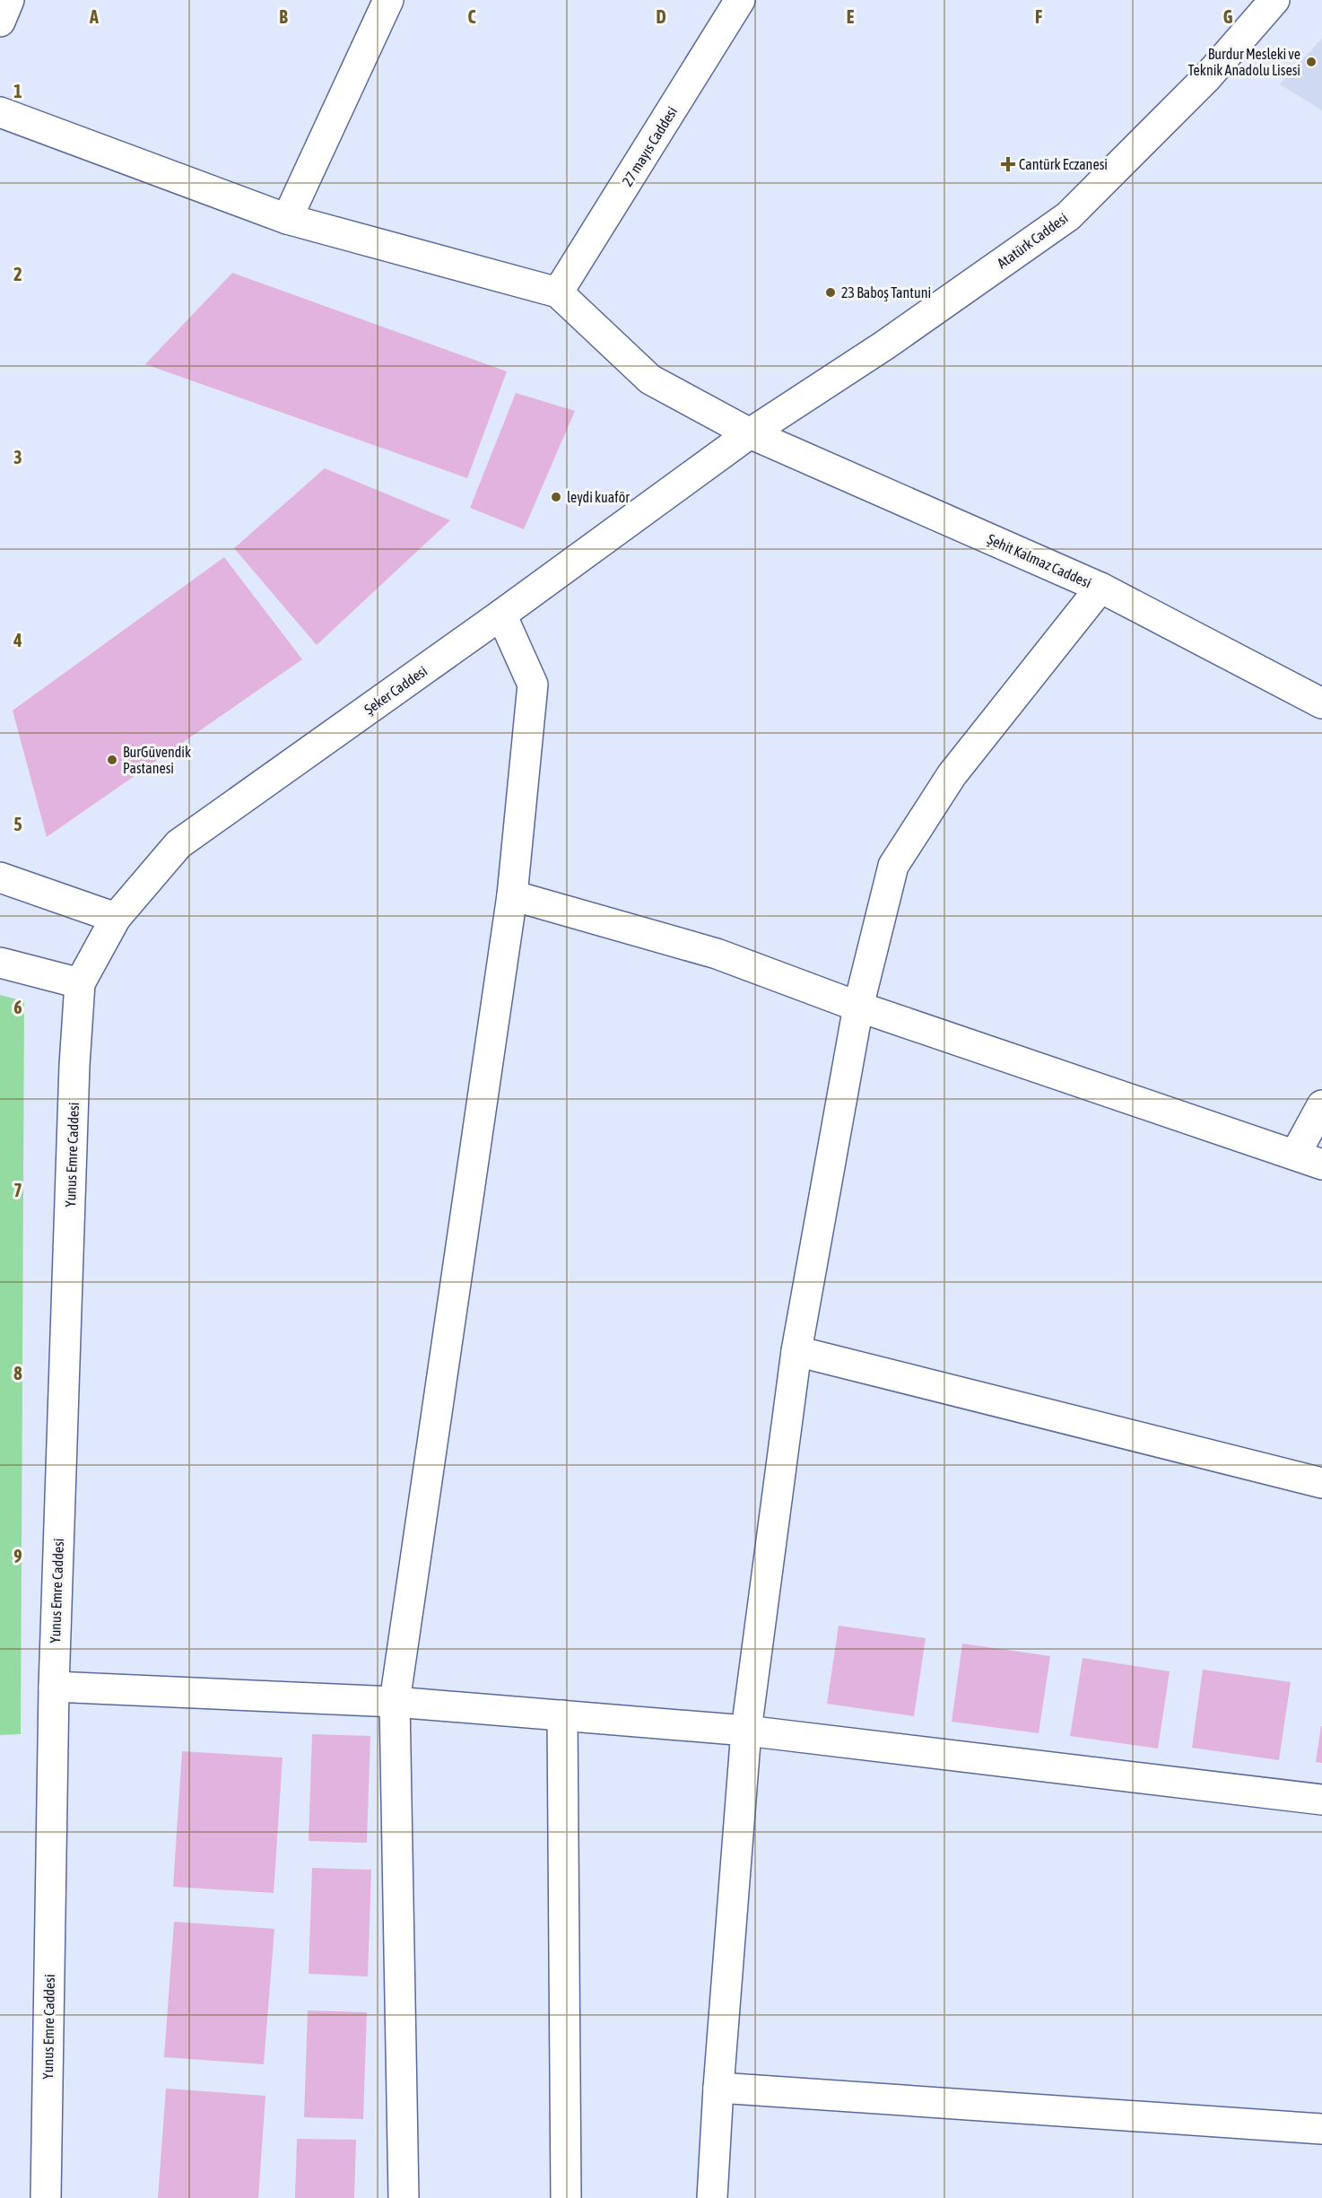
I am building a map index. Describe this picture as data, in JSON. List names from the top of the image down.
{
  "streets": {
    "street": [
      "27 mayıs Caddesi",
      "Atatürk Caddesi",
      "Şehit Kalmaz Caddesi",
      "Şeker Caddesi",
      "Yunus Emre Caddesi"
    ]
  },
  "crossings": [
    ["27 mayıs Caddesi", "Şehit Kalmaz Caddesi"],
    ["Atatürk Caddesi", "Şehit Kalmaz Caddesi"],
    ["Atatürk Caddesi", "Şeker Caddesi"],
    ["Şehit Kalmaz Caddesi", "Şeker Caddesi"],
    ["Şeker Caddesi", "Yunus Emre Caddesi"]
  ],
  "places": {
    "other": [
      "Burdur Mesleki ve Teknik Anadolu Lisesi",
      "23 Baboş Tantuni",
      "leydi kuaför",
      "BurGüvendik Pastanesi"
    ],
    "health": ["Cantürk Eczanesi"]
  },
  "grid": {
    "columns": [
      "A",
      "B",
      "C",
      "D",
      "E",
      "F",
      "G"
    ],
    "rows": [
      "1",
      "2",
      "3",
      "4",
      "5",
      "6",
      "7",
      "8",
      "9"
    ]
  }
}
